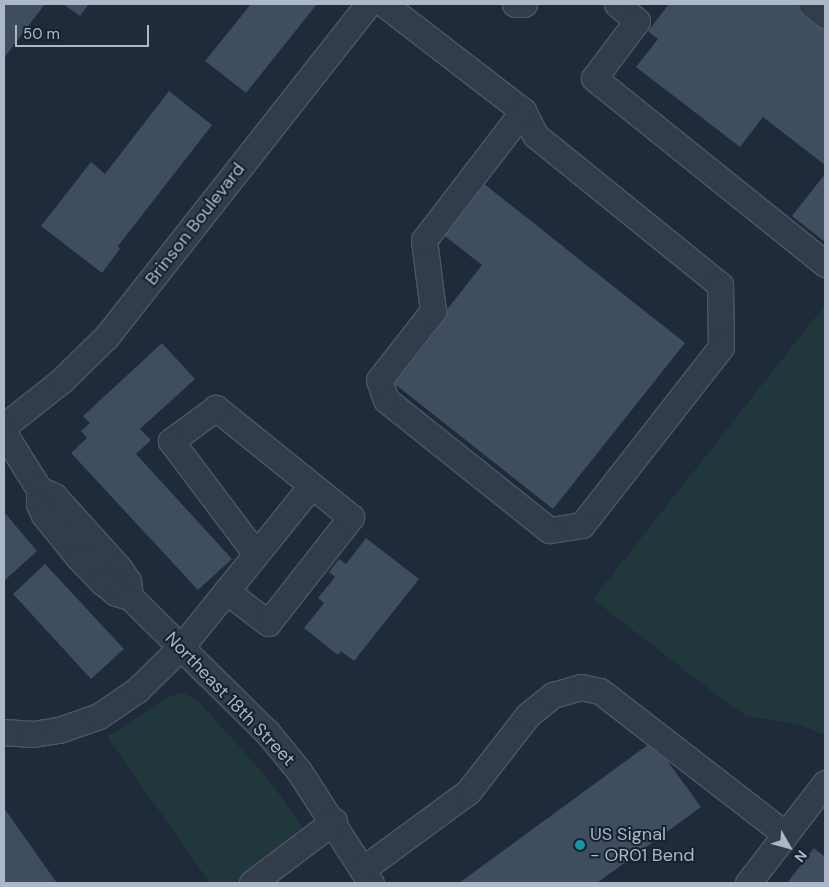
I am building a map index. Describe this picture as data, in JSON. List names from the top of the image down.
{
  "streets": {
    "street": ["Brinson Boulevard", "Northeast 18th Street"]
  },
  "places": ["US Signal - OR01 Bend"],
  "scale_bar": "50 m",
  "north": "bottom right"
}
